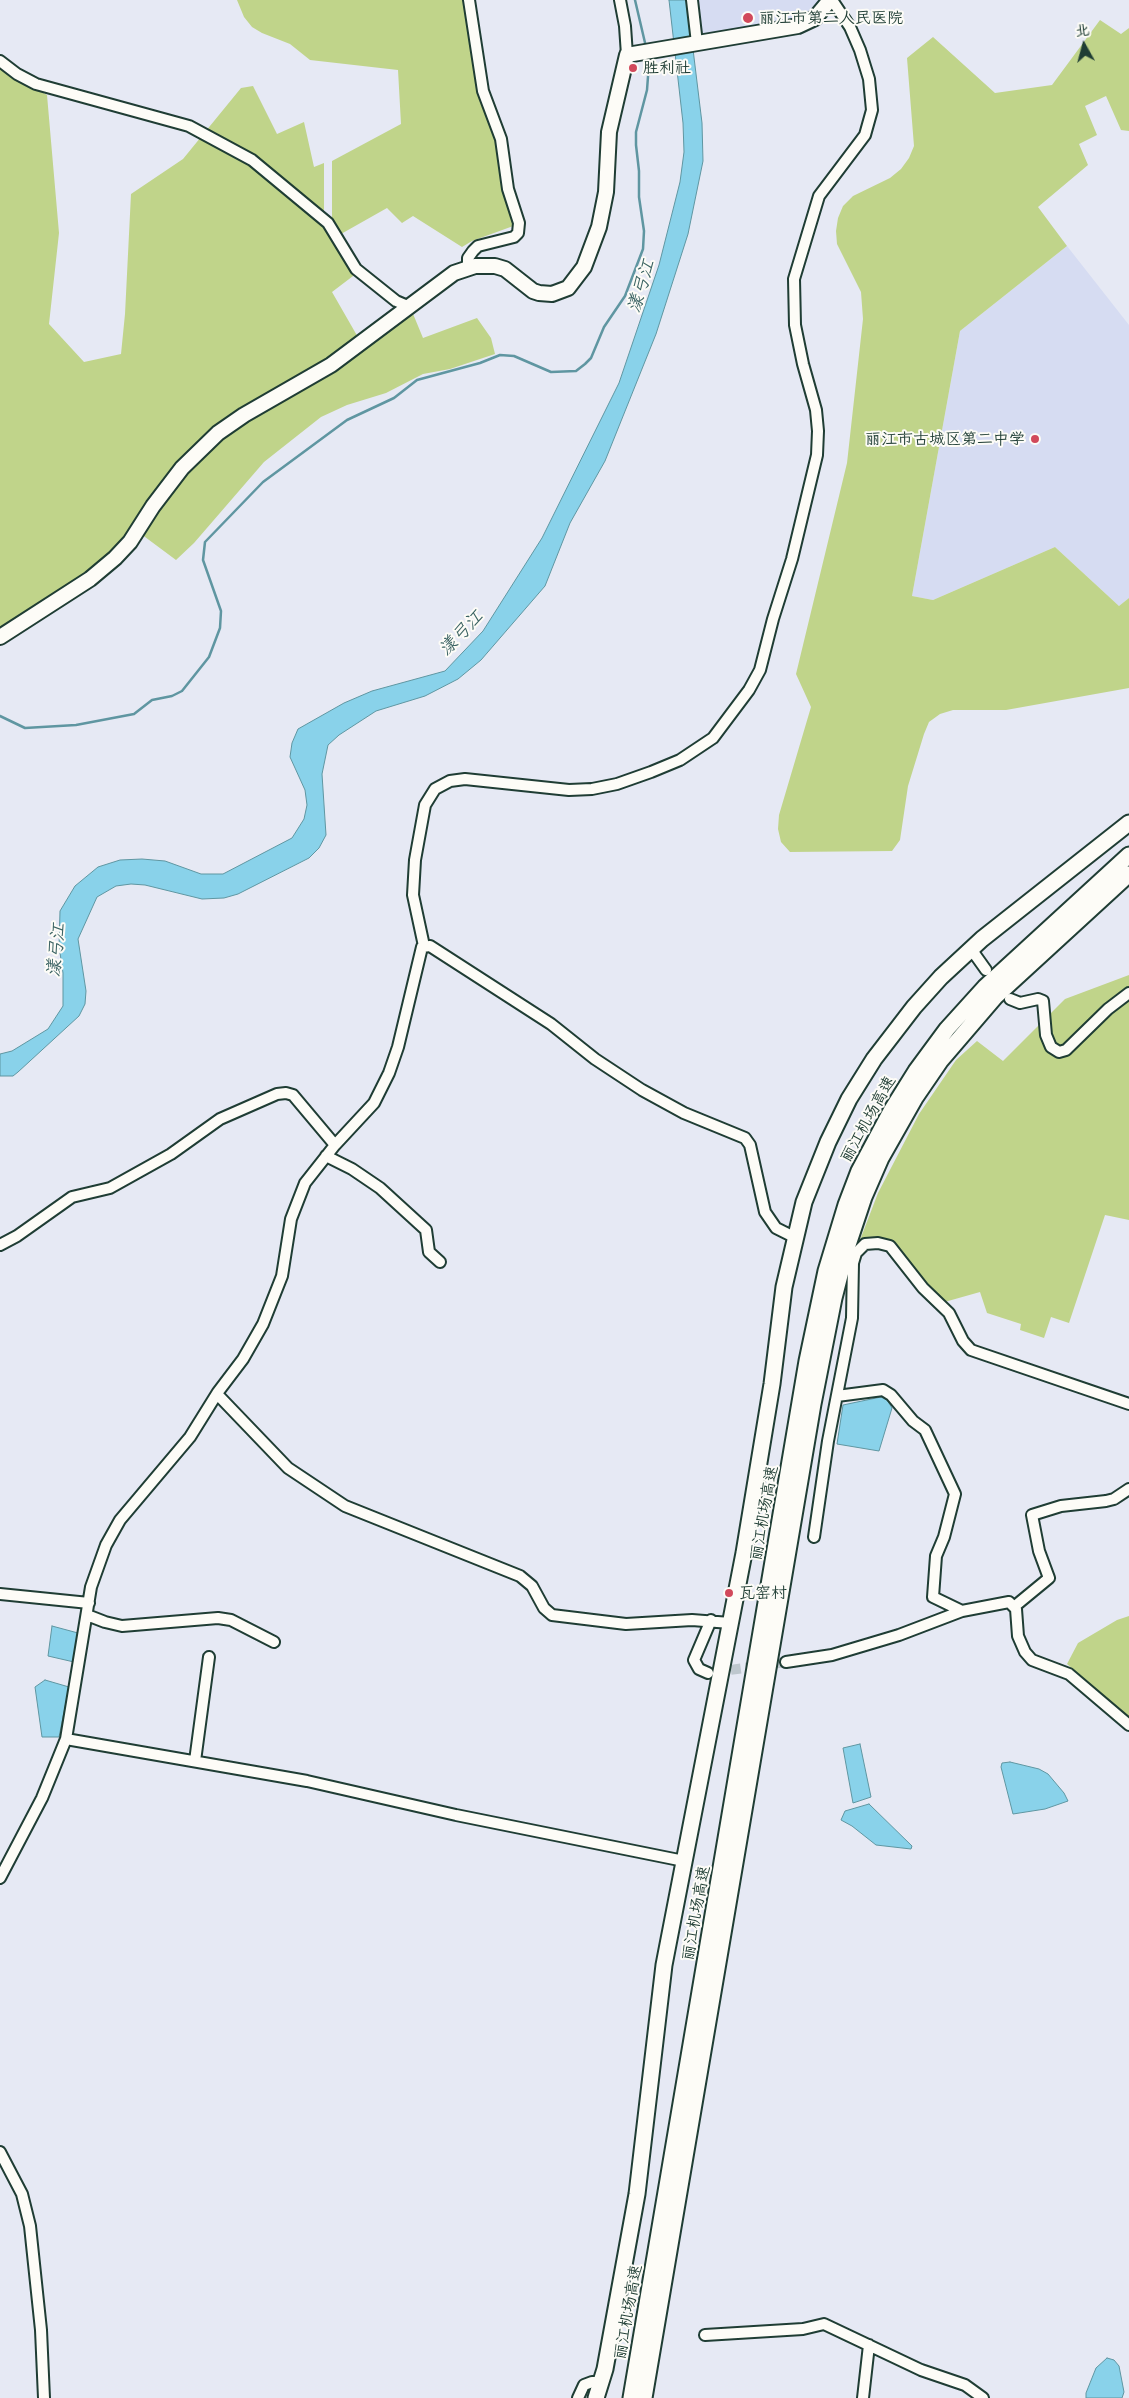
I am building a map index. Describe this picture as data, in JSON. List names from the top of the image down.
{
  "streets": {
    "highway": ["丽江机场高速"]
  },
  "water": ["漾弓江"],
  "places": [
    "丽江市第二人民医院",
    "胜利社",
    "丽江市古城区第二中学",
    "瓦窑村"
  ],
  "north": "top"
}
